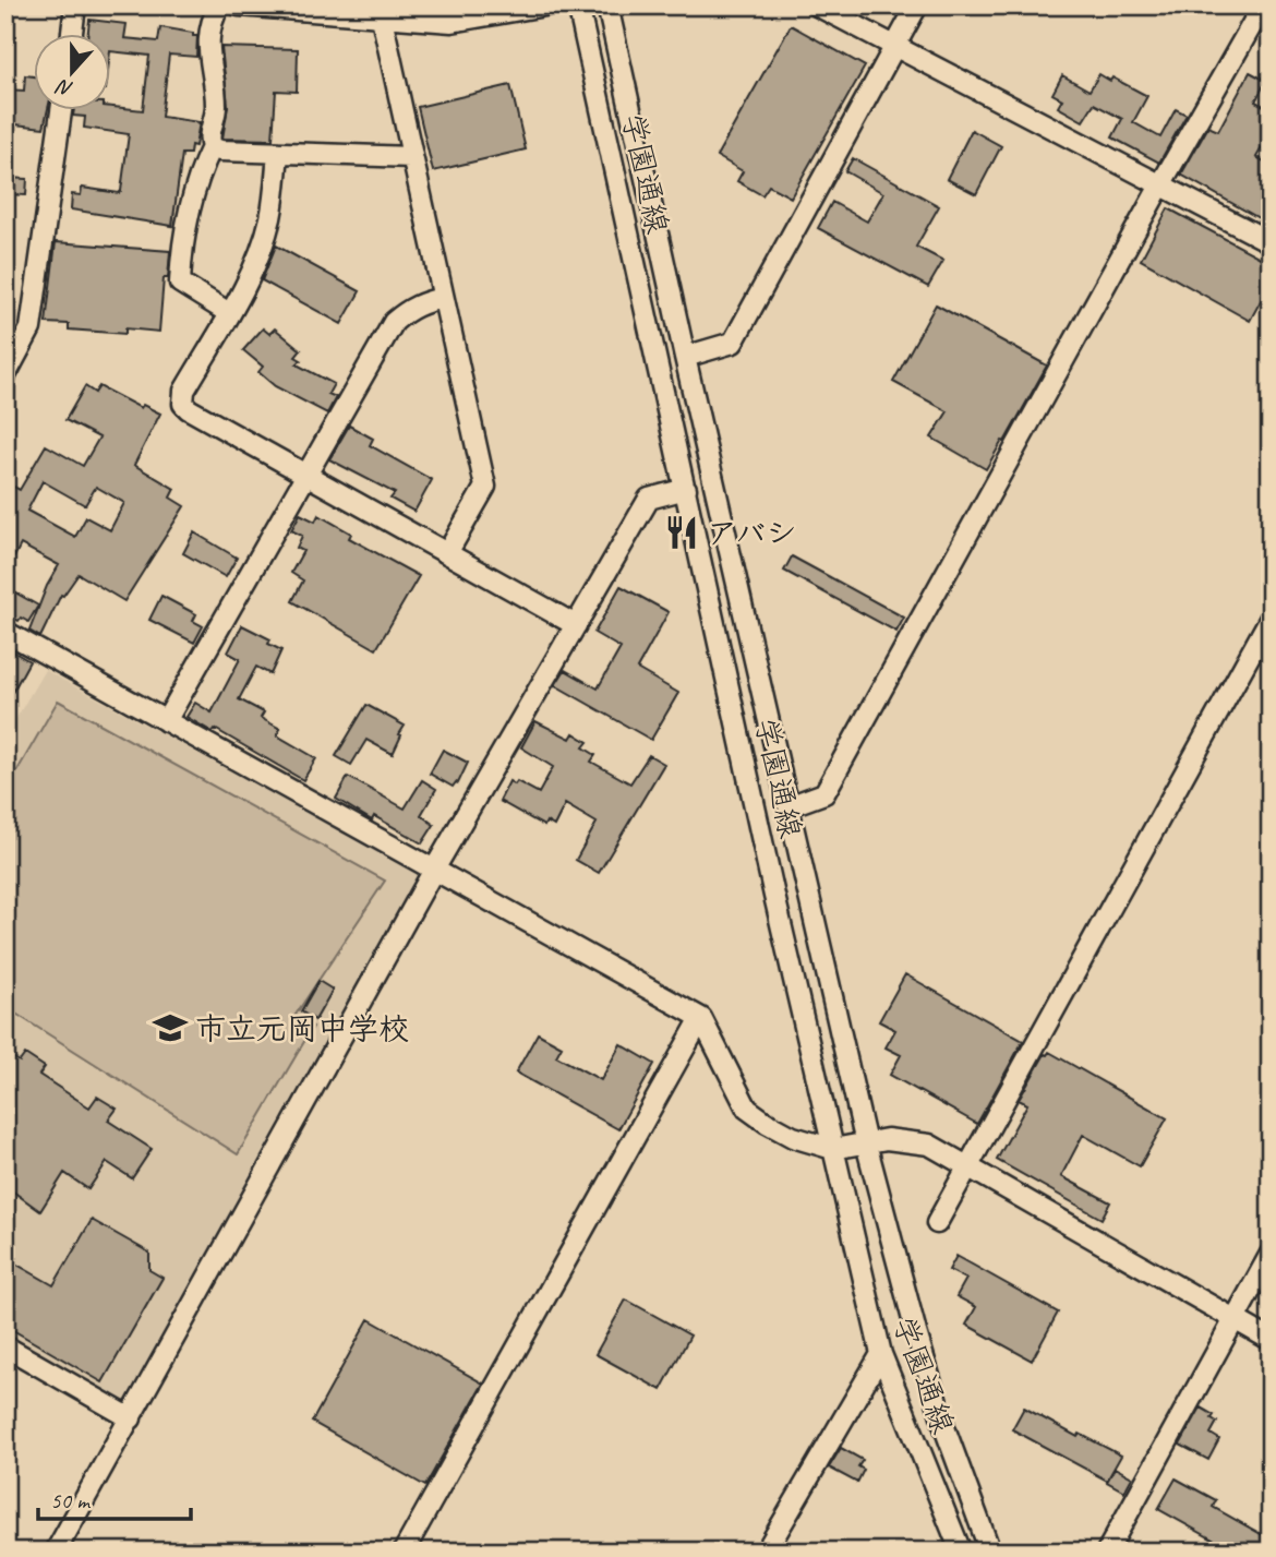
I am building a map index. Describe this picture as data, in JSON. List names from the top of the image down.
{
  "streets": {
    "street": ["学園通線"]
  },
  "places": {
    "restaurant": ["アバシ"],
    "school or university": ["市立元岡中学校"]
  },
  "scale_bar": "50 m",
  "north": "bottom"
}
